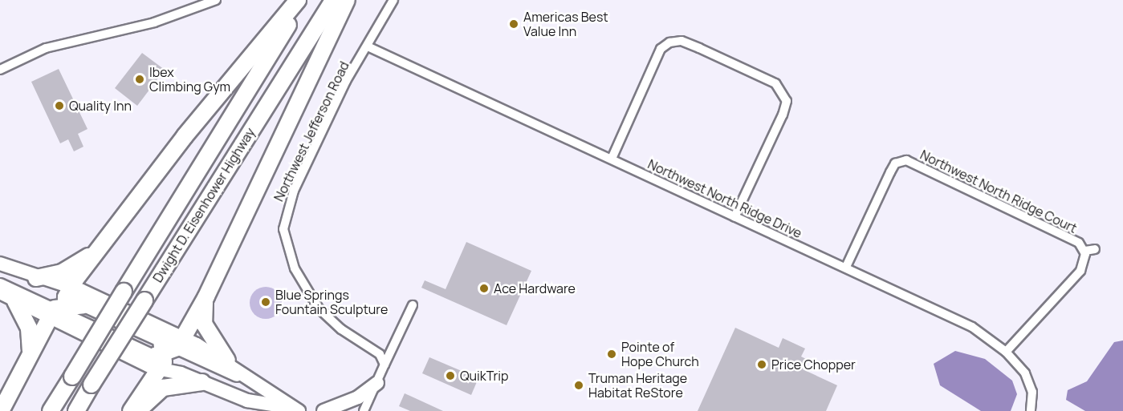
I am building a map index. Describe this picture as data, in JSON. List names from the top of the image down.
{
  "streets": {
    "highway": ["Dwight D. Eisenhower Highway"],
    "street": ["Northwest Jefferson Road", "Northwest North Ridge Court", "Northwest North Ridge Drive"]
  },
  "crossings": [
    ["Northwest Jefferson Road", "Northwest North Ridge Drive"],
    ["Northwest North Ridge Court", "Northwest North Ridge Drive"]
  ],
  "places": [
    "Americas Best Value Inn",
    "Ibex Climbing Gym",
    "Quality Inn",
    "Ace Hardware",
    "Blue Springs Fountain Sculpture",
    "Pointe of Hope Church",
    "Price Chopper",
    "QuikTrip",
    "Truman Heritage Habitat ReStore"
  ]
}
